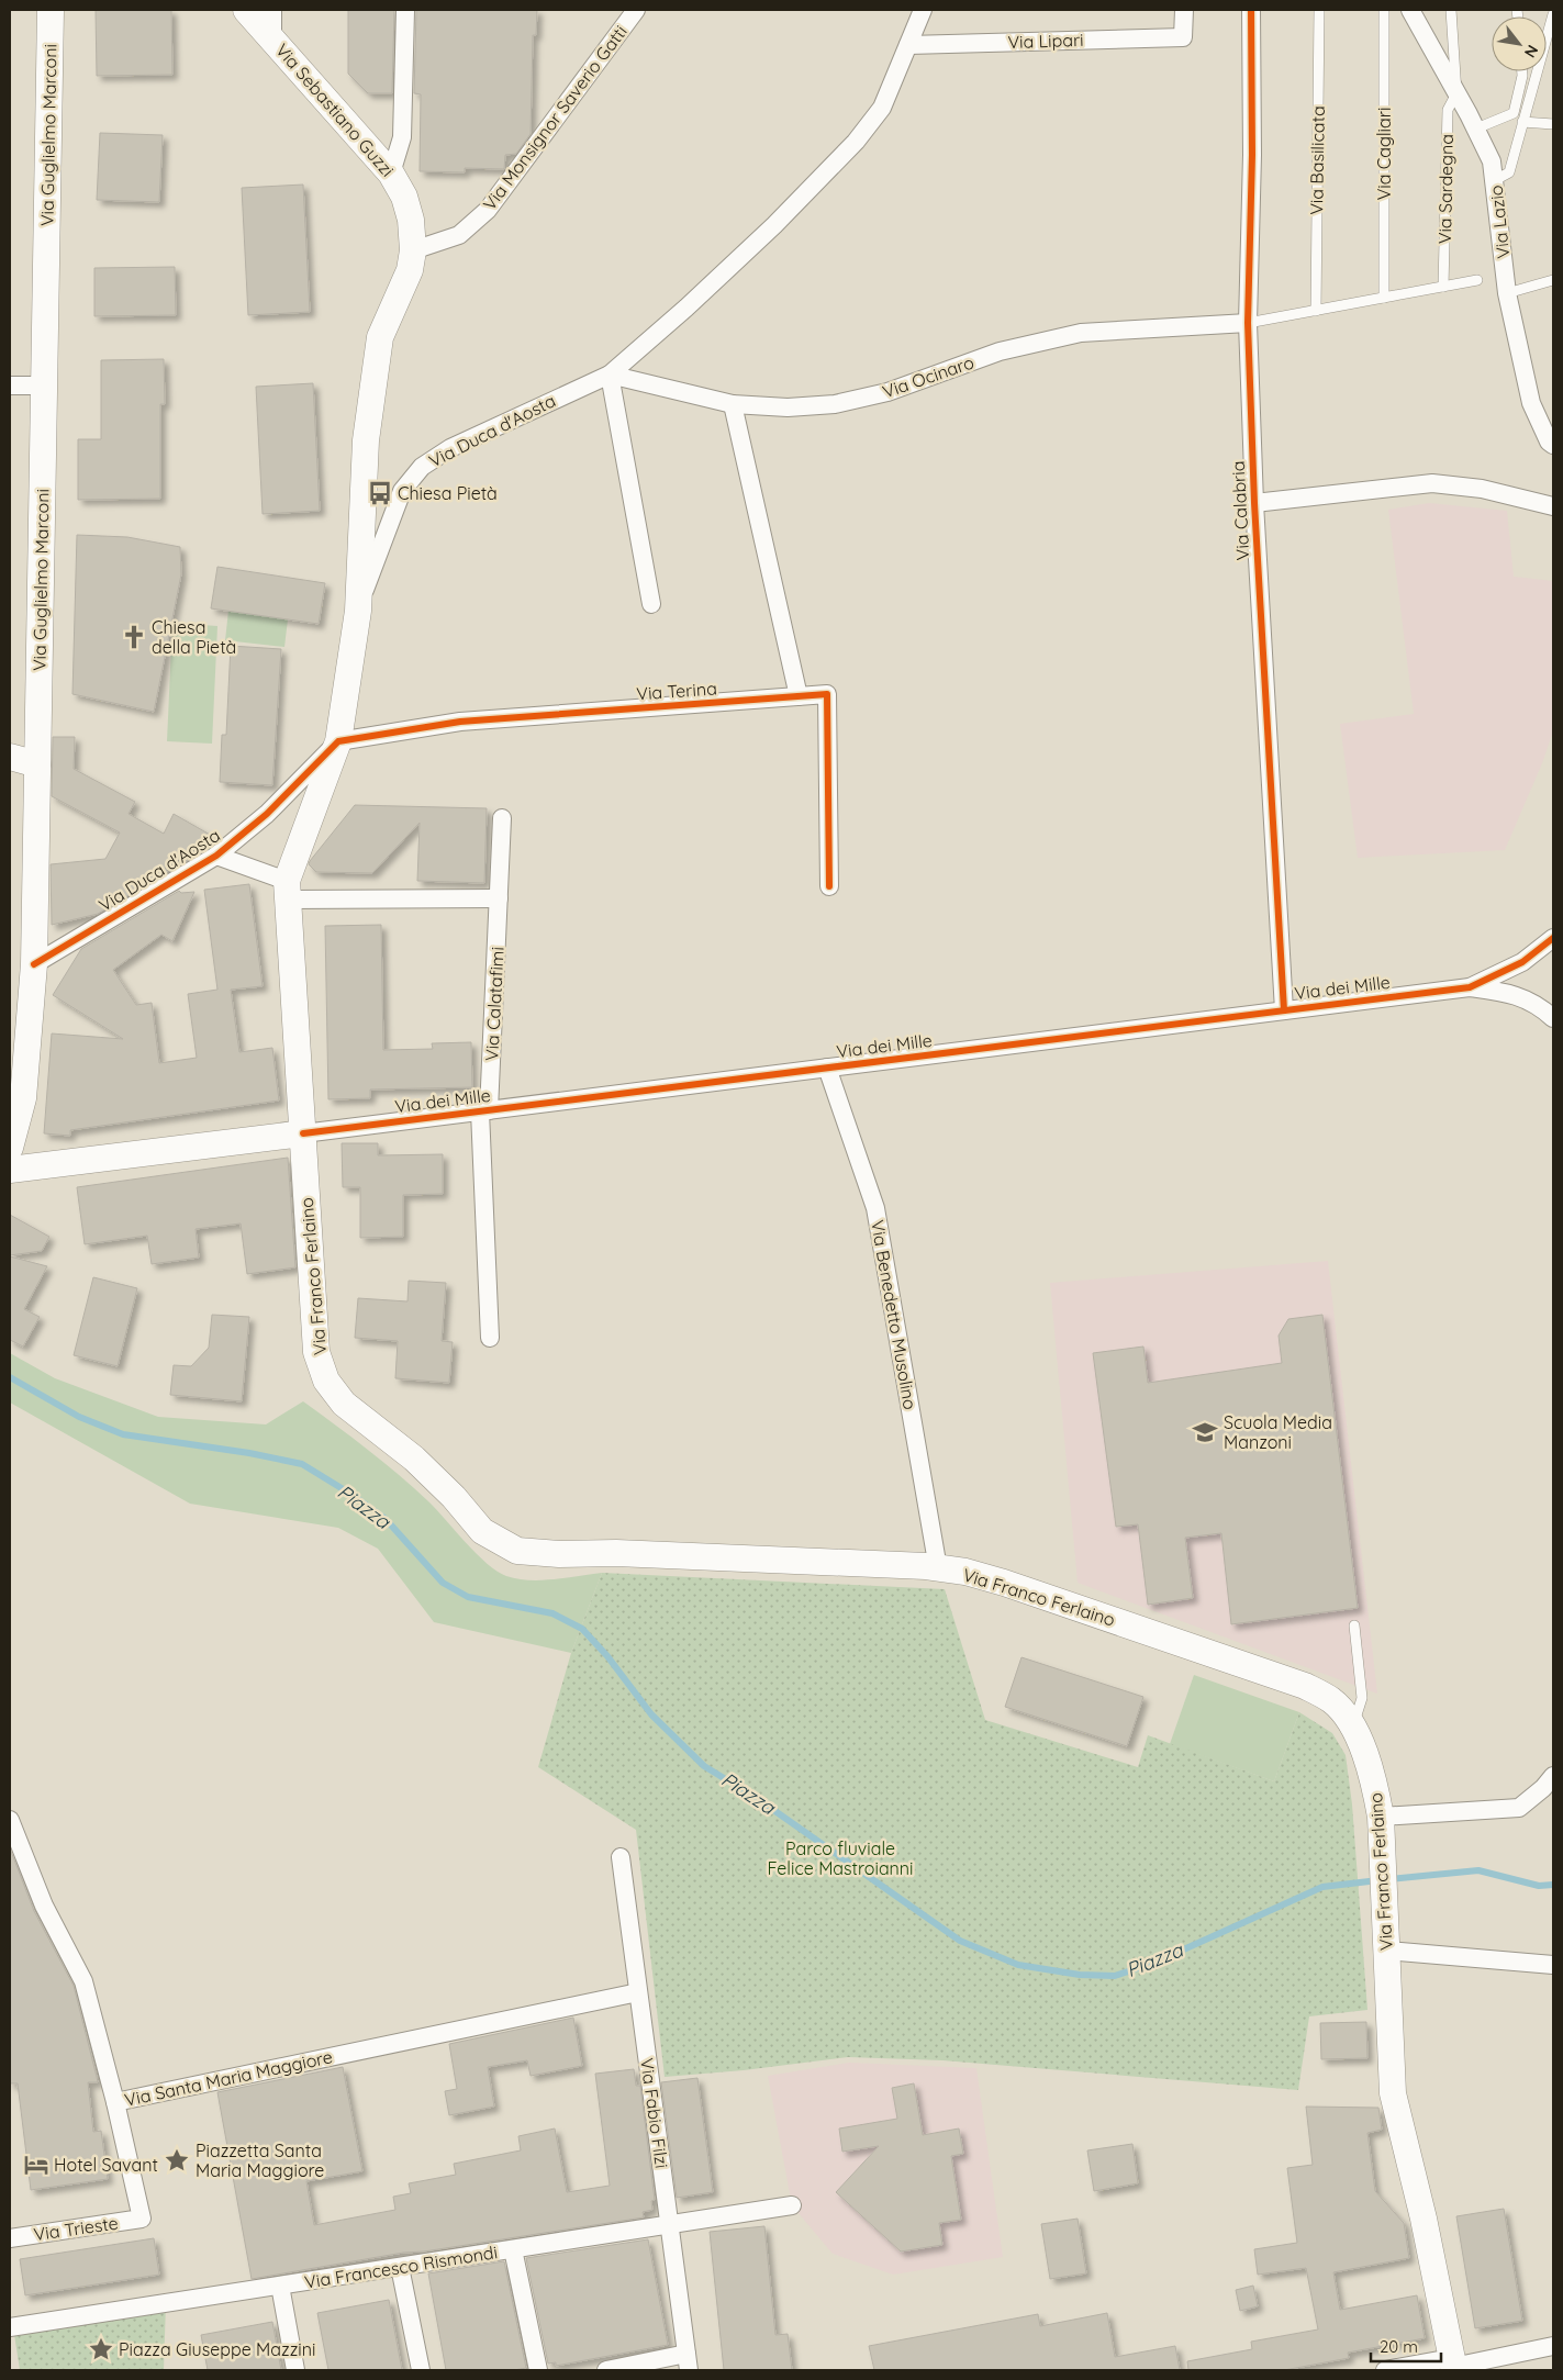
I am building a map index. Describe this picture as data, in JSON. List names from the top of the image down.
{
  "streets": {
    "main road": [
      "Via Sebastiano Guzzi",
      "Via Guglielmo Marconi",
      "Via Duca d'Aosta",
      "Via dei Mille",
      "Via Franco Ferlaino"
    ],
    "street": [
      "Via Lipari",
      "Via Monsignor Saverio Gatti",
      "Via Lazio",
      "Via Ocinaro",
      "Via Calabria",
      "Via Terina",
      "Via Calatafimi",
      "Via Benedetto Musolino",
      "Via Santa Maria Maggiore",
      "Via Fabio Filzi",
      "Via Trieste",
      "Via Francesco Rismondi"
    ],
    "lane": ["Via Cagliari", "Via Basilicata", "Via Sardegna"]
  },
  "crossings": [
    ["Via Lipari", "Via Duca d'Aosta"],
    ["Via Sebastiano Guzzi", "Via Monsignor Saverio Gatti"],
    ["Via Sebastiano Guzzi", "Via Duca d'Aosta"],
    ["Via Guglielmo Marconi", "Via Duca d'Aosta"],
    ["Via Sardegna", "Via Lazio"],
    ["Via Ocinaro", "Via Duca d'Aosta"],
    ["Via Ocinaro", "Via Calabria"],
    ["Via Duca d'Aosta", "Via Terina"],
    ["Via Calabria", "Via dei Mille"],
    ["Via dei Mille", "Via Calatafimi"],
    ["Via dei Mille", "Via Franco Ferlaino"],
    ["Via dei Mille", "Via Benedetto Musolino"],
    ["Via Franco Ferlaino", "Via Benedetto Musolino"],
    ["Via Santa Maria Maggiore", "Via Fabio Filzi"],
    ["Via Santa Maria Maggiore", "Via Trieste"],
    ["Via Fabio Filzi", "Via Francesco Rismondi"]
  ],
  "water": ["Piazza"],
  "parks": ["Parco fluviale Felice Mastroianni"],
  "places": {
    "bus stop": ["Chiesa Pietà"],
    "church": ["Chiesa della Pietà"],
    "school or university": ["Scuola Media Manzoni"],
    "place": ["Piazzetta Santa Maria Maggiore", "Piazza Giuseppe Mazzini"],
    "hotel": ["Hotel Savant"]
  },
  "scale_bar": "20 m",
  "north": "bottom right"
}
